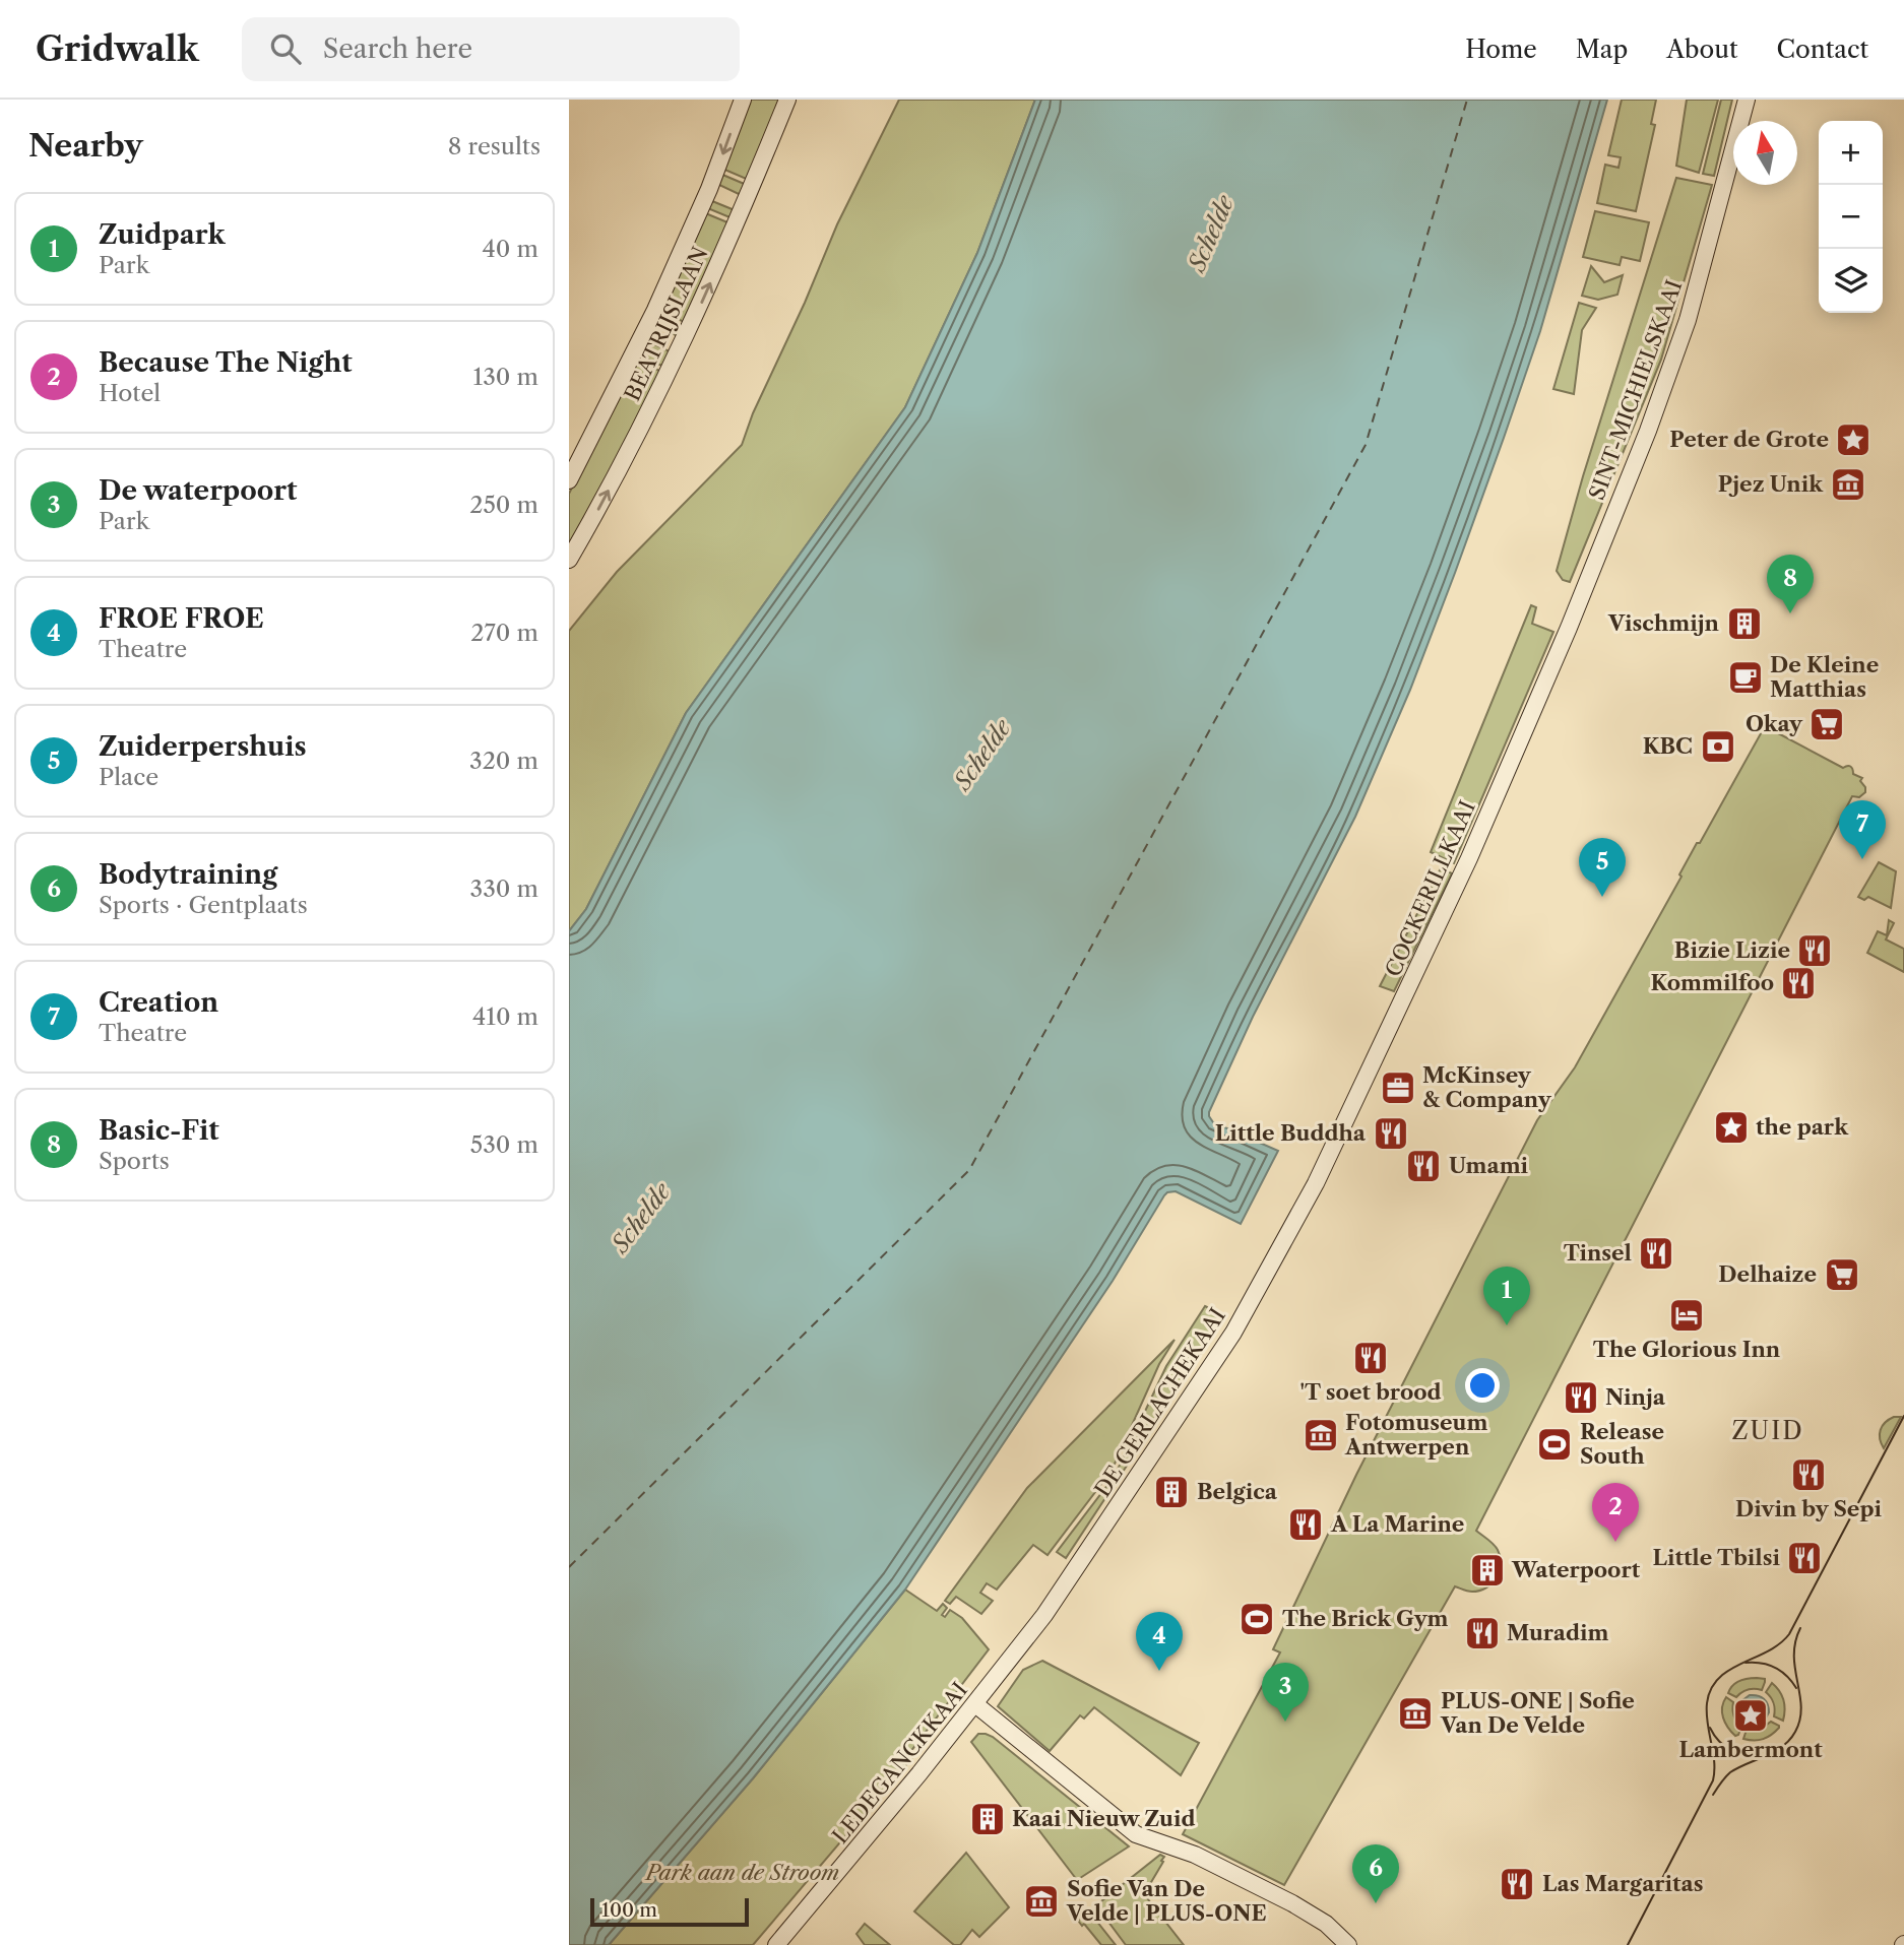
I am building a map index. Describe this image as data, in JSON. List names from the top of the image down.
{
  "streets": {
    "street": [
      "BEATRIJSLAAN",
      "SINT-MICHIELSKAAI",
      "COCKERILLKAAI",
      "DE GERLACHEKAAI",
      "LEDEGANCKKAAI"
    ]
  },
  "crossings": [
    ["SINT-MICHIELSKAAI", "COCKERILLKAAI"],
    ["COCKERILLKAAI", "DE GERLACHEKAAI"],
    ["DE GERLACHEKAAI", "LEDEGANCKKAAI"]
  ],
  "districts": ["ZUID"],
  "water": ["Schelde"],
  "parks": ["Park aan de Stroom"],
  "places": {
    "place": ["Peter de Grote", "the park", "Lambermont"],
    "museum": [
      "Pjez Unik",
      "Fotomuseum Antwerpen",
      "PLUS-ONE | Sofie Van De Velde",
      "Sofie Van De Velde | PLUS-ONE"
    ],
    "building": [
      "Vischmijn",
      "Belgica",
      "Waterpoort",
      "Kaai Nieuw Zuid"
    ],
    "cafe": ["De Kleine Matthias"],
    "supermarket": ["Okay", "Delhaize"],
    "bank": ["KBC"],
    "restaurant": [
      "Bizie Lizie",
      "Kommilfoo",
      "Little Buddha",
      "Umami",
      "Tinsel",
      "'T soet brood",
      "Ninja",
      "Divin by Sepi",
      "A La Marine",
      "Little Tbilsi",
      "Muradim",
      "Las Margaritas"
    ],
    "office": ["McKinsey & Company"],
    "hotel": ["The Glorious Inn"],
    "sports": ["Release South", "The Brick Gym"]
  },
  "scale_bar": "100 m",
  "north": "top",
  "page": {
    "header": "Gridwalk",
    "search": "Search here",
    "nav": [
      "Home",
      "Map",
      "About",
      "Contact"
    ],
    "heading": ["Nearby", "8 results"],
    "map_buttons": ["+", "−"],
    "list": [
      {
        "mark": "1",
        "name": "Zuidpark",
        "note": "Park",
        "value": "40 m"
      },
      {
        "mark": "2",
        "name": "Because The Night",
        "note": "Hotel",
        "value": "130 m"
      },
      {
        "mark": "3",
        "name": "De waterpoort",
        "note": "Park",
        "value": "250 m"
      },
      {
        "mark": "4",
        "name": "FROE FROE",
        "note": "Theatre",
        "value": "270 m"
      },
      {
        "mark": "5",
        "name": "Zuiderpershuis",
        "note": "Place",
        "value": "320 m"
      },
      {
        "mark": "6",
        "name": "Bodytraining",
        "note": "Sports · Gentplaats",
        "value": "330 m"
      },
      {
        "mark": "7",
        "name": "Creation",
        "note": "Theatre",
        "value": "410 m"
      },
      {
        "mark": "8",
        "name": "Basic-Fit",
        "note": "Sports",
        "value": "530 m"
      }
    ],
    "pins": [
      "8",
      "7",
      "5",
      "1",
      "2",
      "4",
      "3",
      "6"
    ],
    "scale": "100 m"
  }
}
